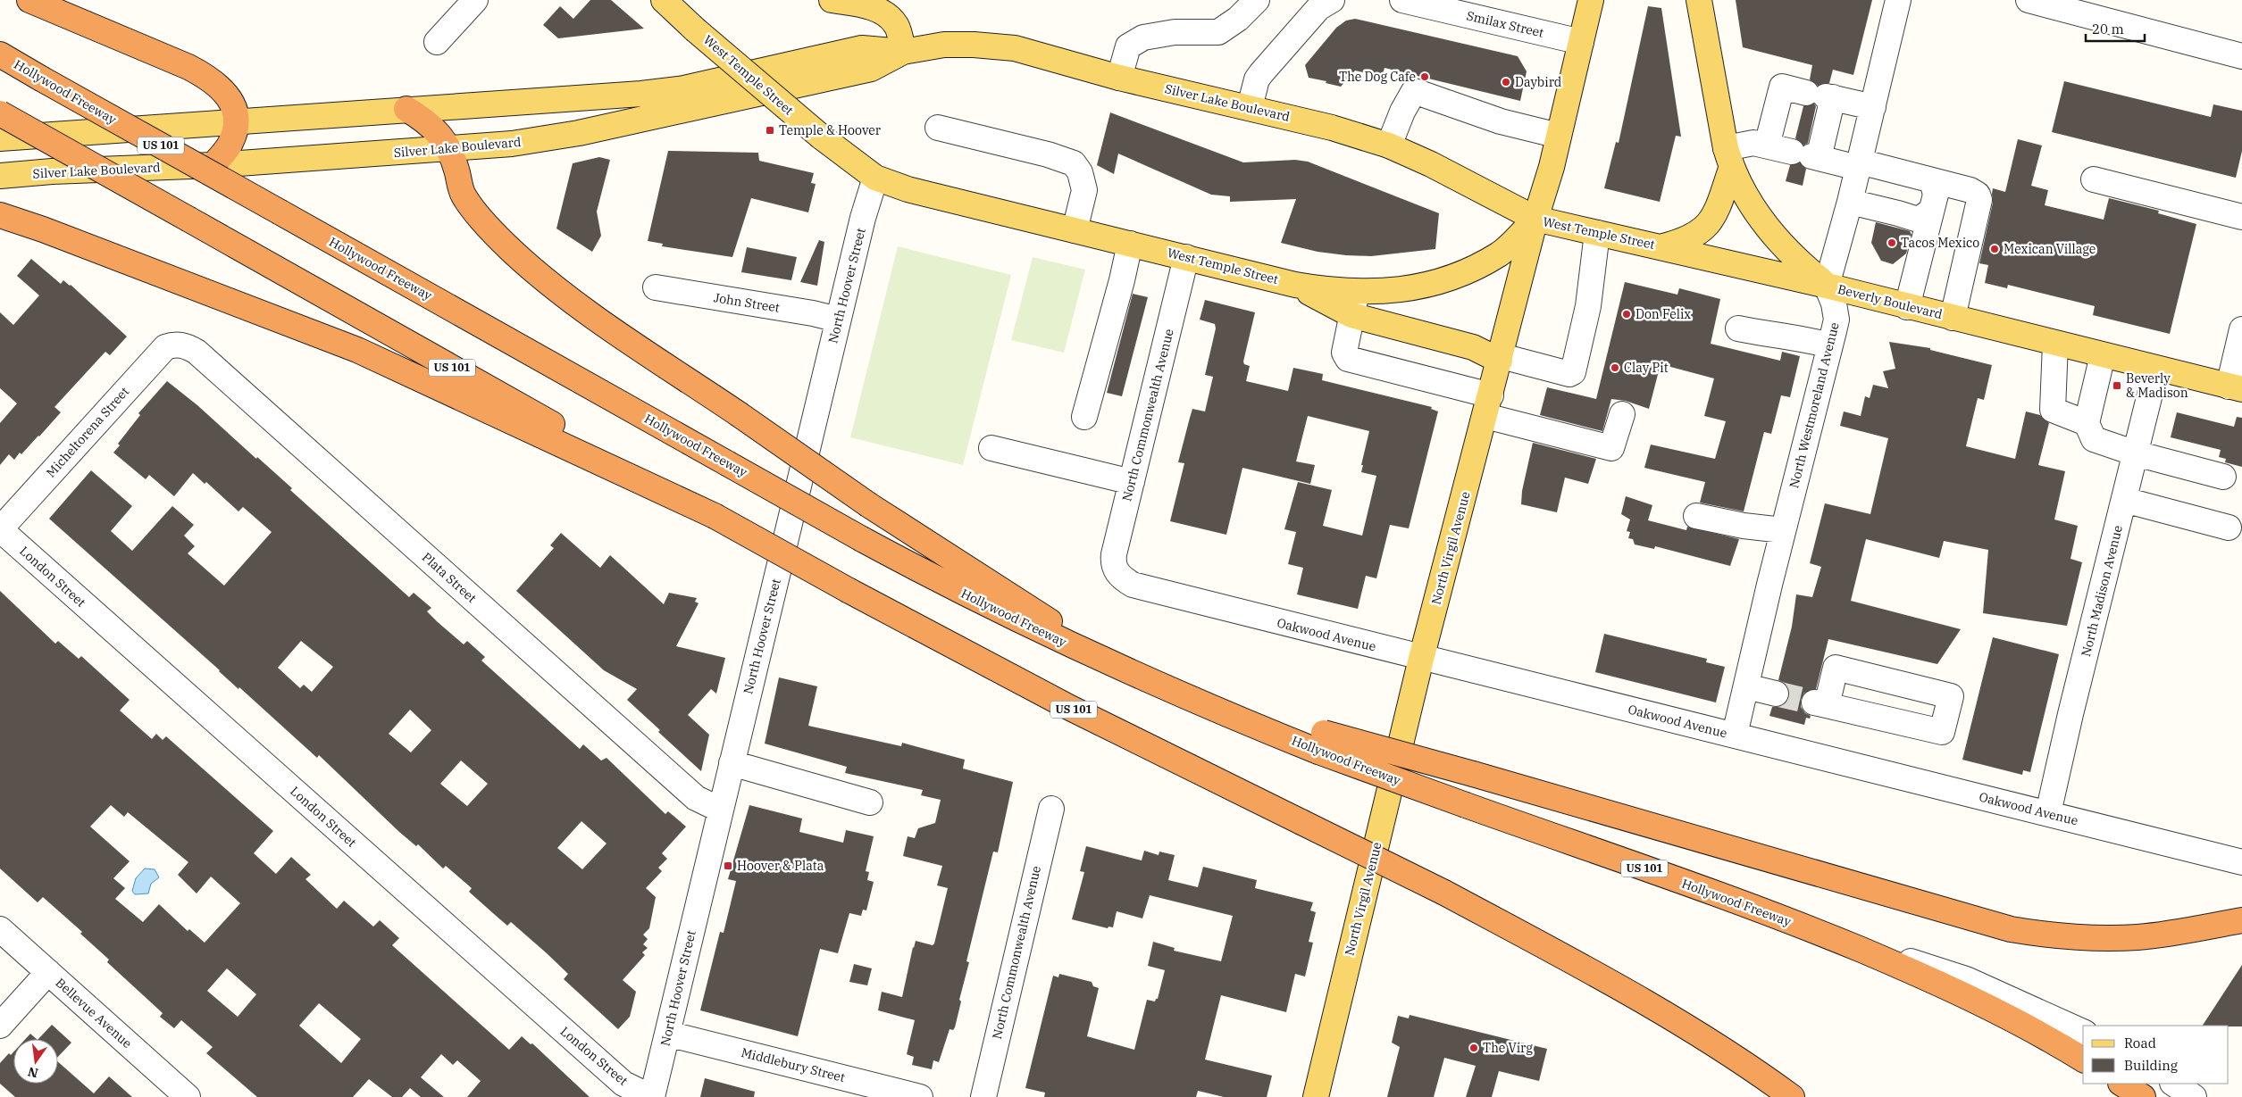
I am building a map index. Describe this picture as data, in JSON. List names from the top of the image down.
{
  "streets": {
    "highway": ["Hollywood Freeway", "US 101"],
    "main road": [
      "West Temple Street",
      "Silver Lake Boulevard",
      "Beverly Boulevard",
      "North Virgil Avenue"
    ],
    "street": [
      "Smilax Street",
      "North Hoover Street",
      "John Street",
      "North Westmoreland Avenue",
      "North Commonwealth Avenue",
      "Micheltorena Street",
      "London Street",
      "Plata Street",
      "North Madison Avenue",
      "Oakwood Avenue",
      "Bellevue Avenue",
      "Middlebury Street"
    ]
  },
  "crossings": [
    ["Smilax Street", "North Virgil Avenue"],
    ["West Temple Street", "Silver Lake Boulevard"],
    ["West Temple Street", "North Hoover Street"],
    ["West Temple Street", "Beverly Boulevard"],
    ["West Temple Street", "North Westmoreland Avenue"],
    ["West Temple Street", "North Commonwealth Avenue"],
    ["West Temple Street", "North Virgil Avenue"],
    ["Silver Lake Boulevard", "North Virgil Avenue"],
    ["North Hoover Street", "John Street"],
    ["North Hoover Street", "London Street"],
    ["North Hoover Street", "Plata Street"],
    ["North Hoover Street", "Middlebury Street"],
    ["Beverly Boulevard", "North Westmoreland Avenue"],
    ["Beverly Boulevard", "North Madison Avenue"],
    ["North Westmoreland Avenue", "Oakwood Avenue"],
    ["North Commonwealth Avenue", "Oakwood Avenue"],
    ["Micheltorena Street", "London Street"],
    ["Micheltorena Street", "Plata Street"],
    ["North Virgil Avenue", "Oakwood Avenue"],
    ["North Madison Avenue", "Oakwood Avenue"]
  ],
  "places": {
    "other": [
      "The Dog Cafe",
      "Daybird",
      "Tacos Mexico",
      "Mexican Village",
      "Don Felix",
      "Clay Pit",
      "The Virg"
    ],
    "transit": ["Temple & Hoover", "Beverly & Madison", "Hoover & Plata"]
  },
  "legend": ["Road", "Building"],
  "scale_bar": "20 m",
  "north": "bottom"
}
